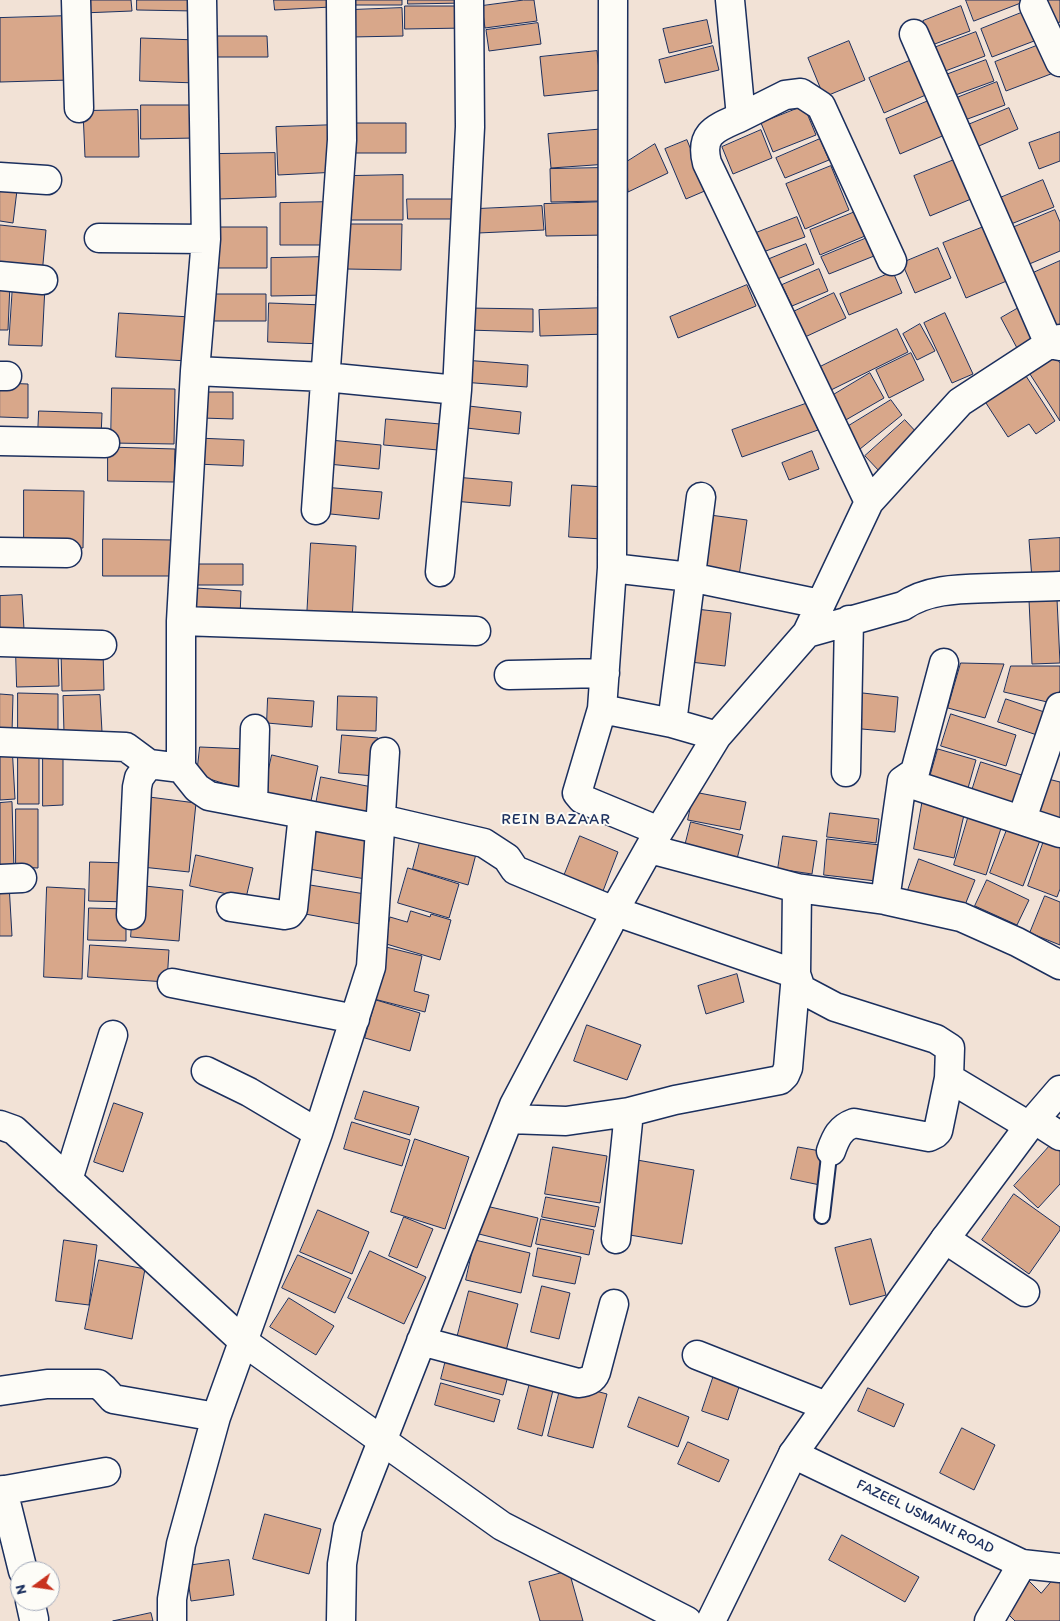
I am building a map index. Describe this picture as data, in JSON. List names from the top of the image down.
{
  "streets": {
    "street": ["FAZEEL USMANI ROAD"]
  },
  "districts": ["REIN BAZAAR"],
  "north": "left"
}
